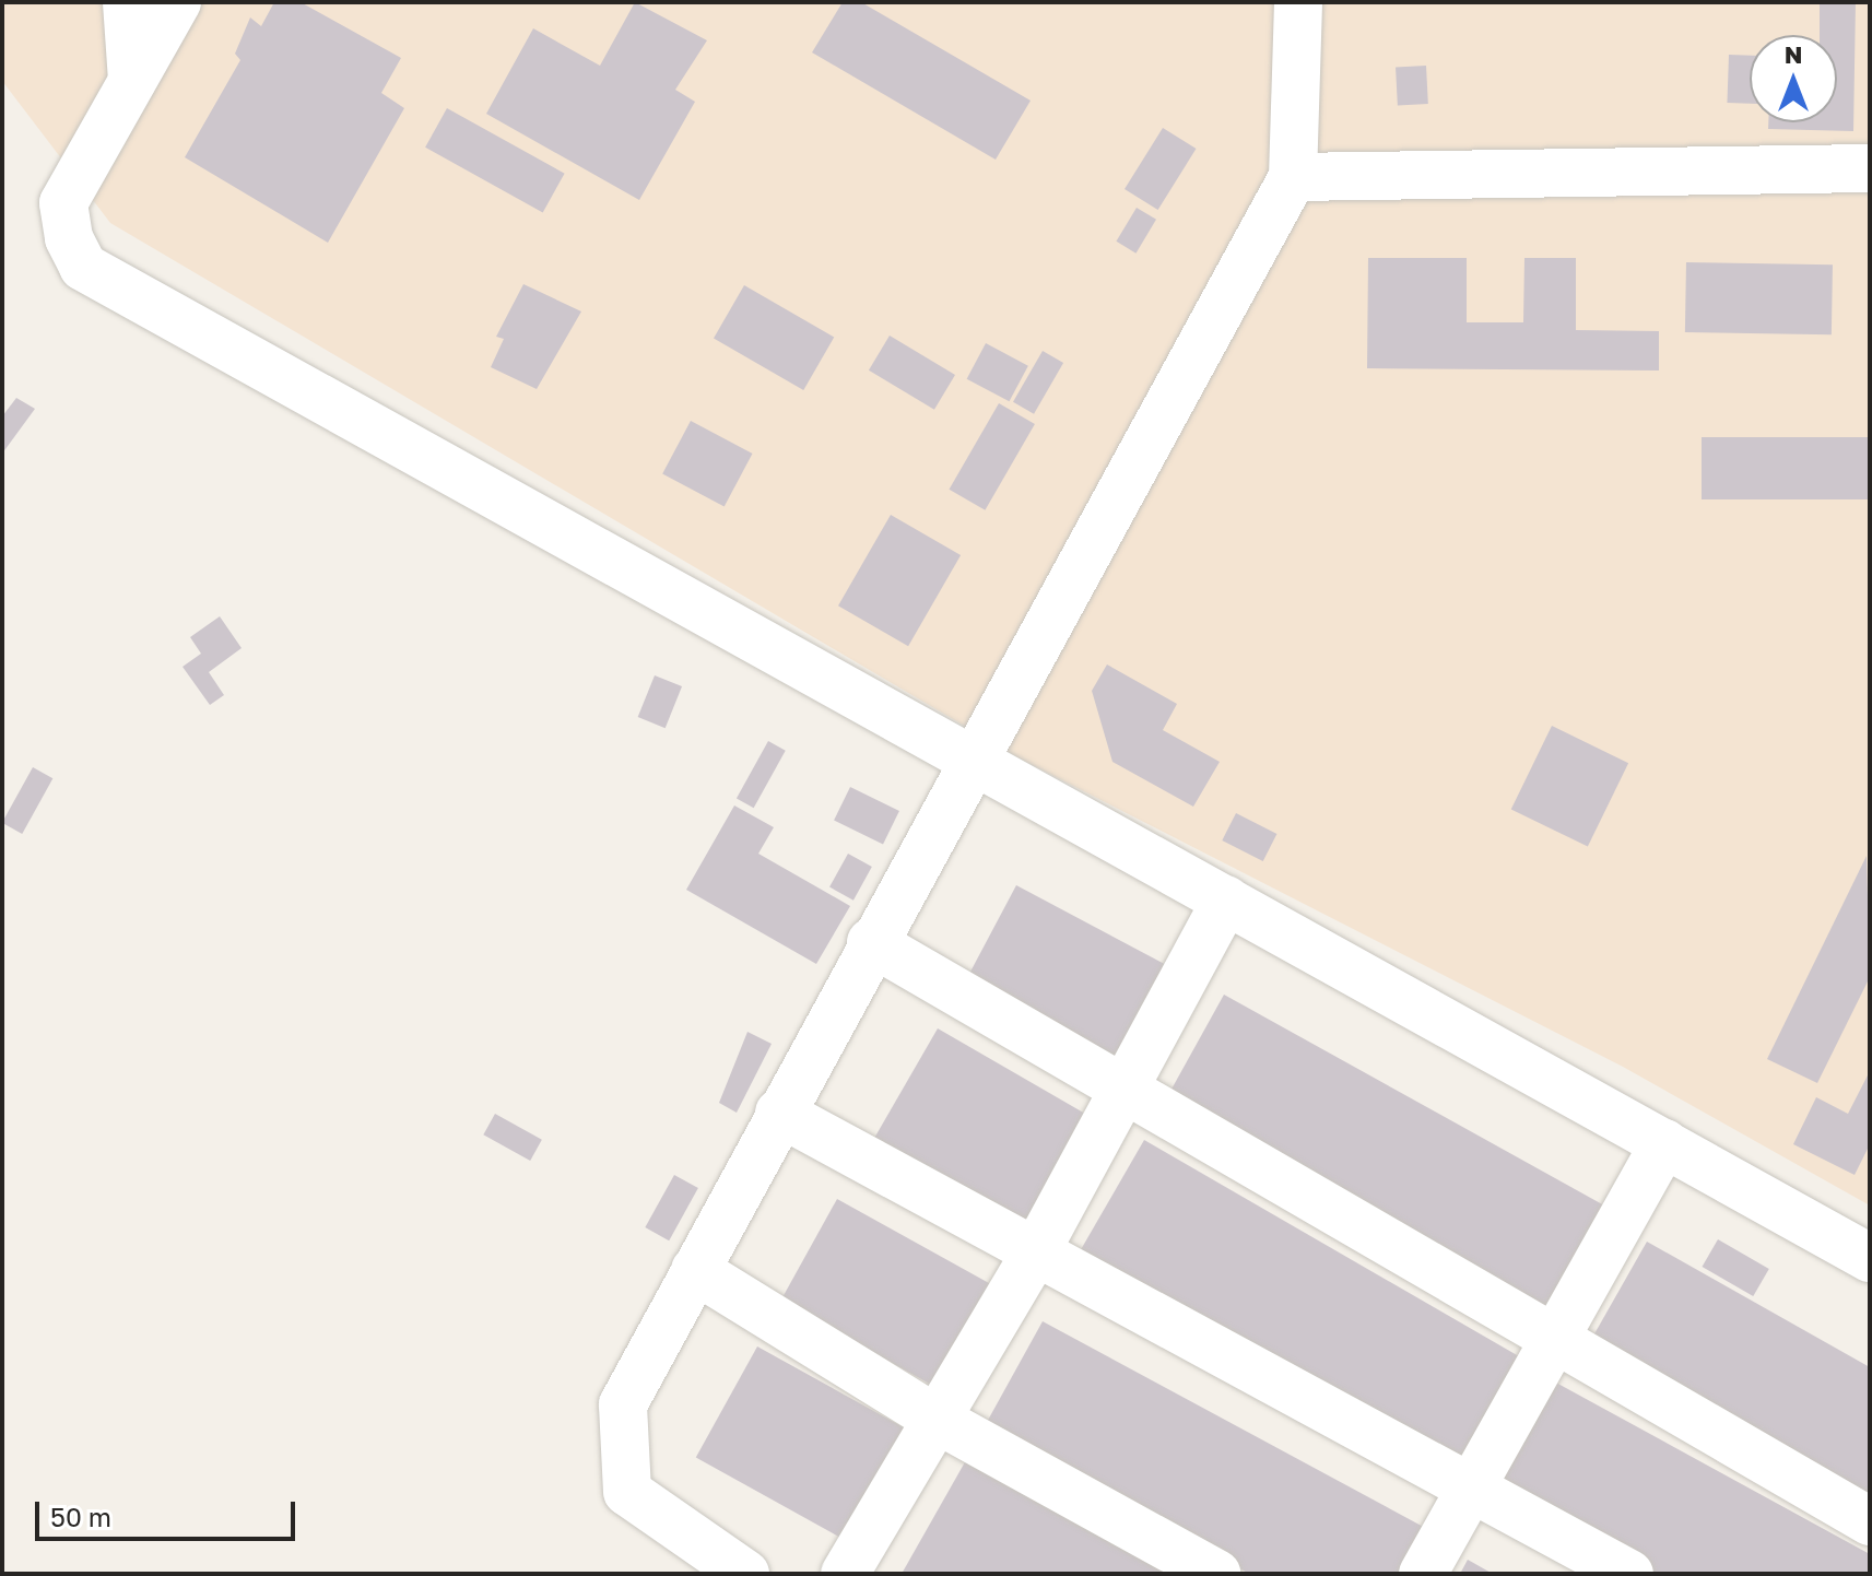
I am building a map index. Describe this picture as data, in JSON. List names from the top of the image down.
{
  "scale_bar": "50 m",
  "north": "top"
}
